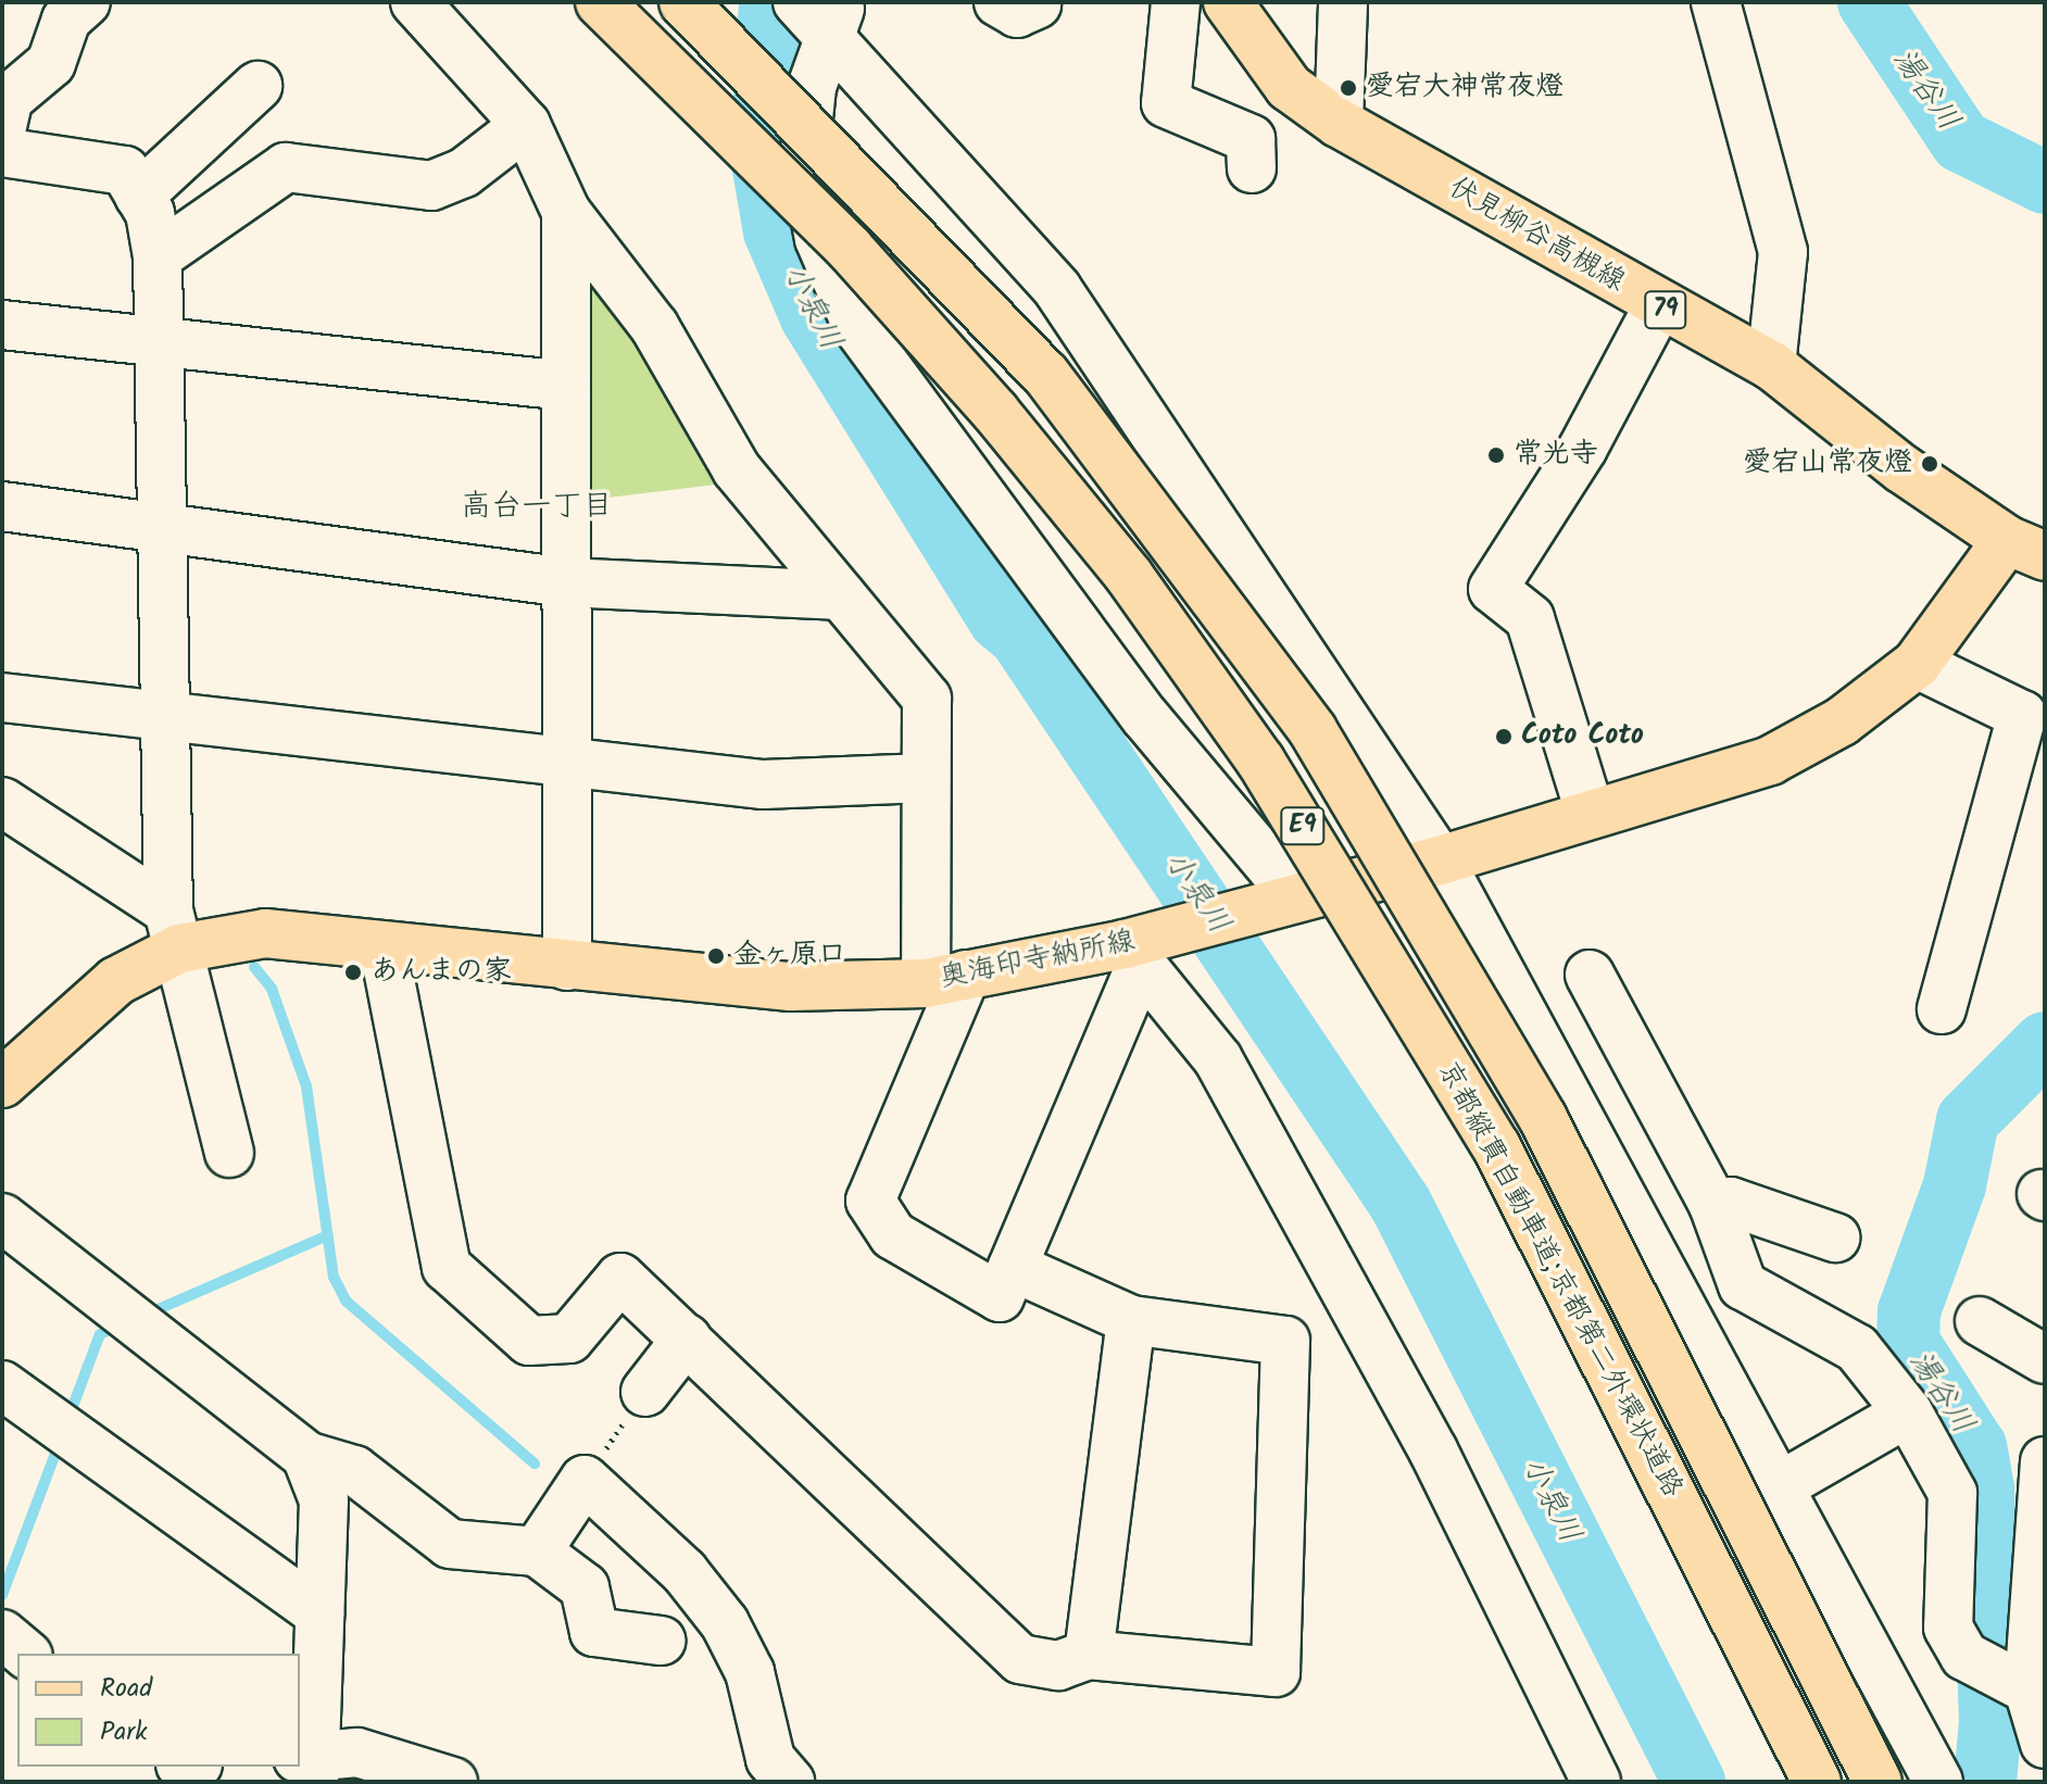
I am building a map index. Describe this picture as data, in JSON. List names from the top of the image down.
{
  "streets": {
    "main road": [
      "伏見柳谷高槻線",
      "79",
      "E9",
      "奥海印寺納所線",
      "京都縦貫自動車道;京都第二外環状道路"
    ]
  },
  "crossings": [
    ["伏見柳谷高槻線", "奥海印寺納所線"]
  ],
  "districts": ["高台一丁目"],
  "water": ["湯谷川", "小泉川"],
  "places": [
    "愛宕大神常夜燈",
    "常光寺",
    "愛宕山常夜燈",
    "Coto Coto",
    "金ヶ原口",
    "あんまの家"
  ],
  "legend": ["Road", "Park"]
}
